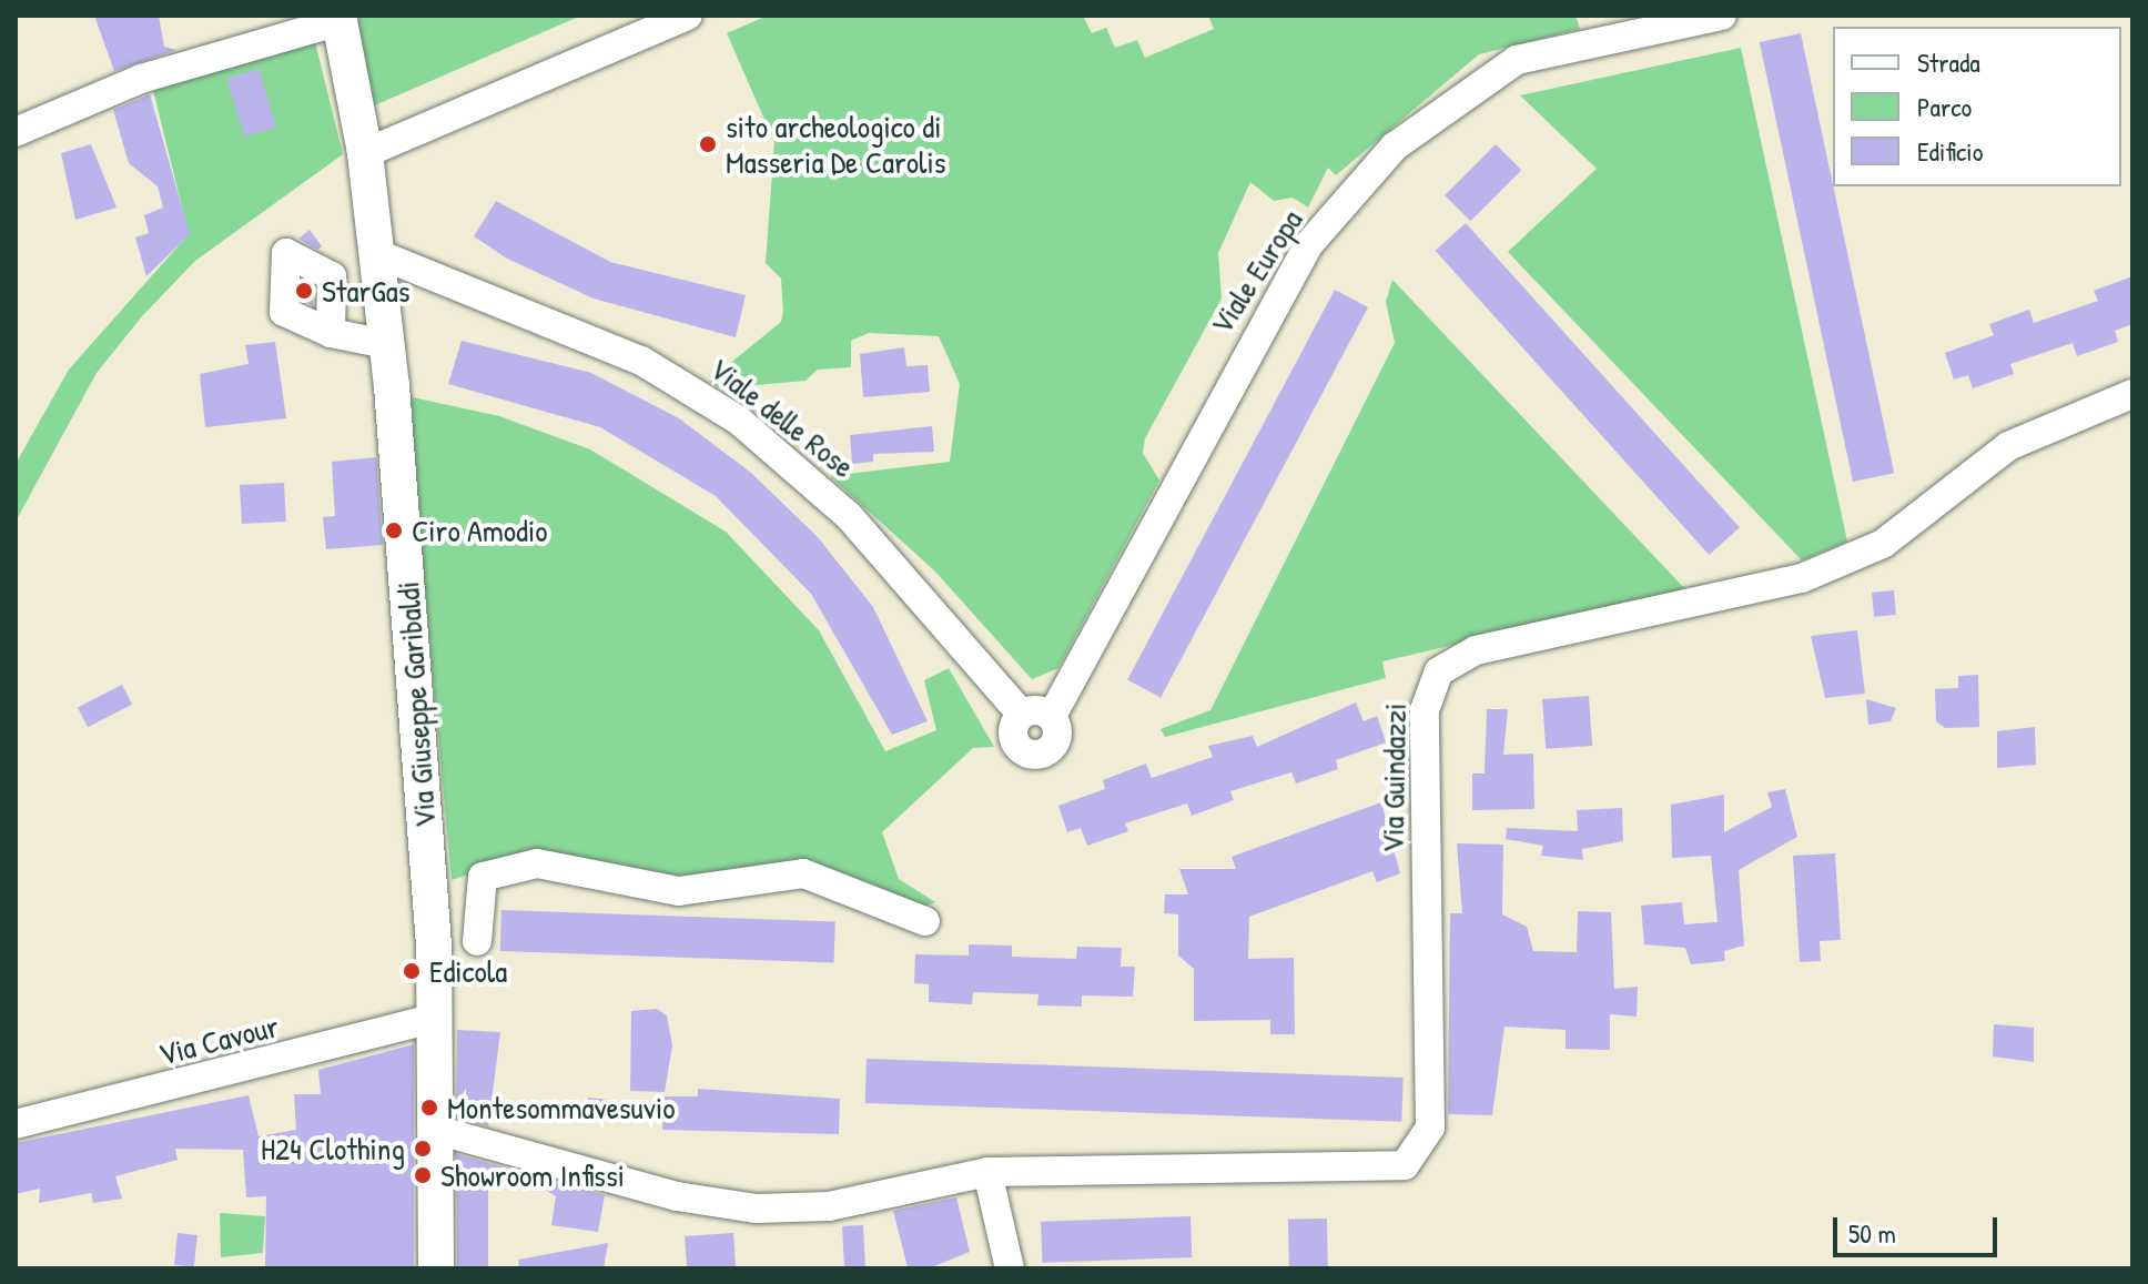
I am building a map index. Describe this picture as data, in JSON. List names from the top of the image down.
{
  "streets": {
    "main road": ["Via Giuseppe Garibaldi"],
    "street": [
      "Viale Europa",
      "Viale delle Rose",
      "Via Guindazzi",
      "Via Cavour"
    ]
  },
  "crossings": [
    ["Viale Europa", "Viale delle Rose"],
    ["Viale delle Rose", "Via Giuseppe Garibaldi"],
    ["Via Giuseppe Garibaldi", "Via Guindazzi"],
    ["Via Giuseppe Garibaldi", "Via Cavour"]
  ],
  "places": [
    "sito archeologico di Masseria De Carolis",
    "StarGas",
    "Ciro Amodio",
    "Edicola",
    "Montesommavesuvio",
    "H24 Clothing",
    "Showroom Infissi"
  ],
  "legend": ["Strada", "Parco", "Edificio"],
  "scale_bar": "50 m"
}
